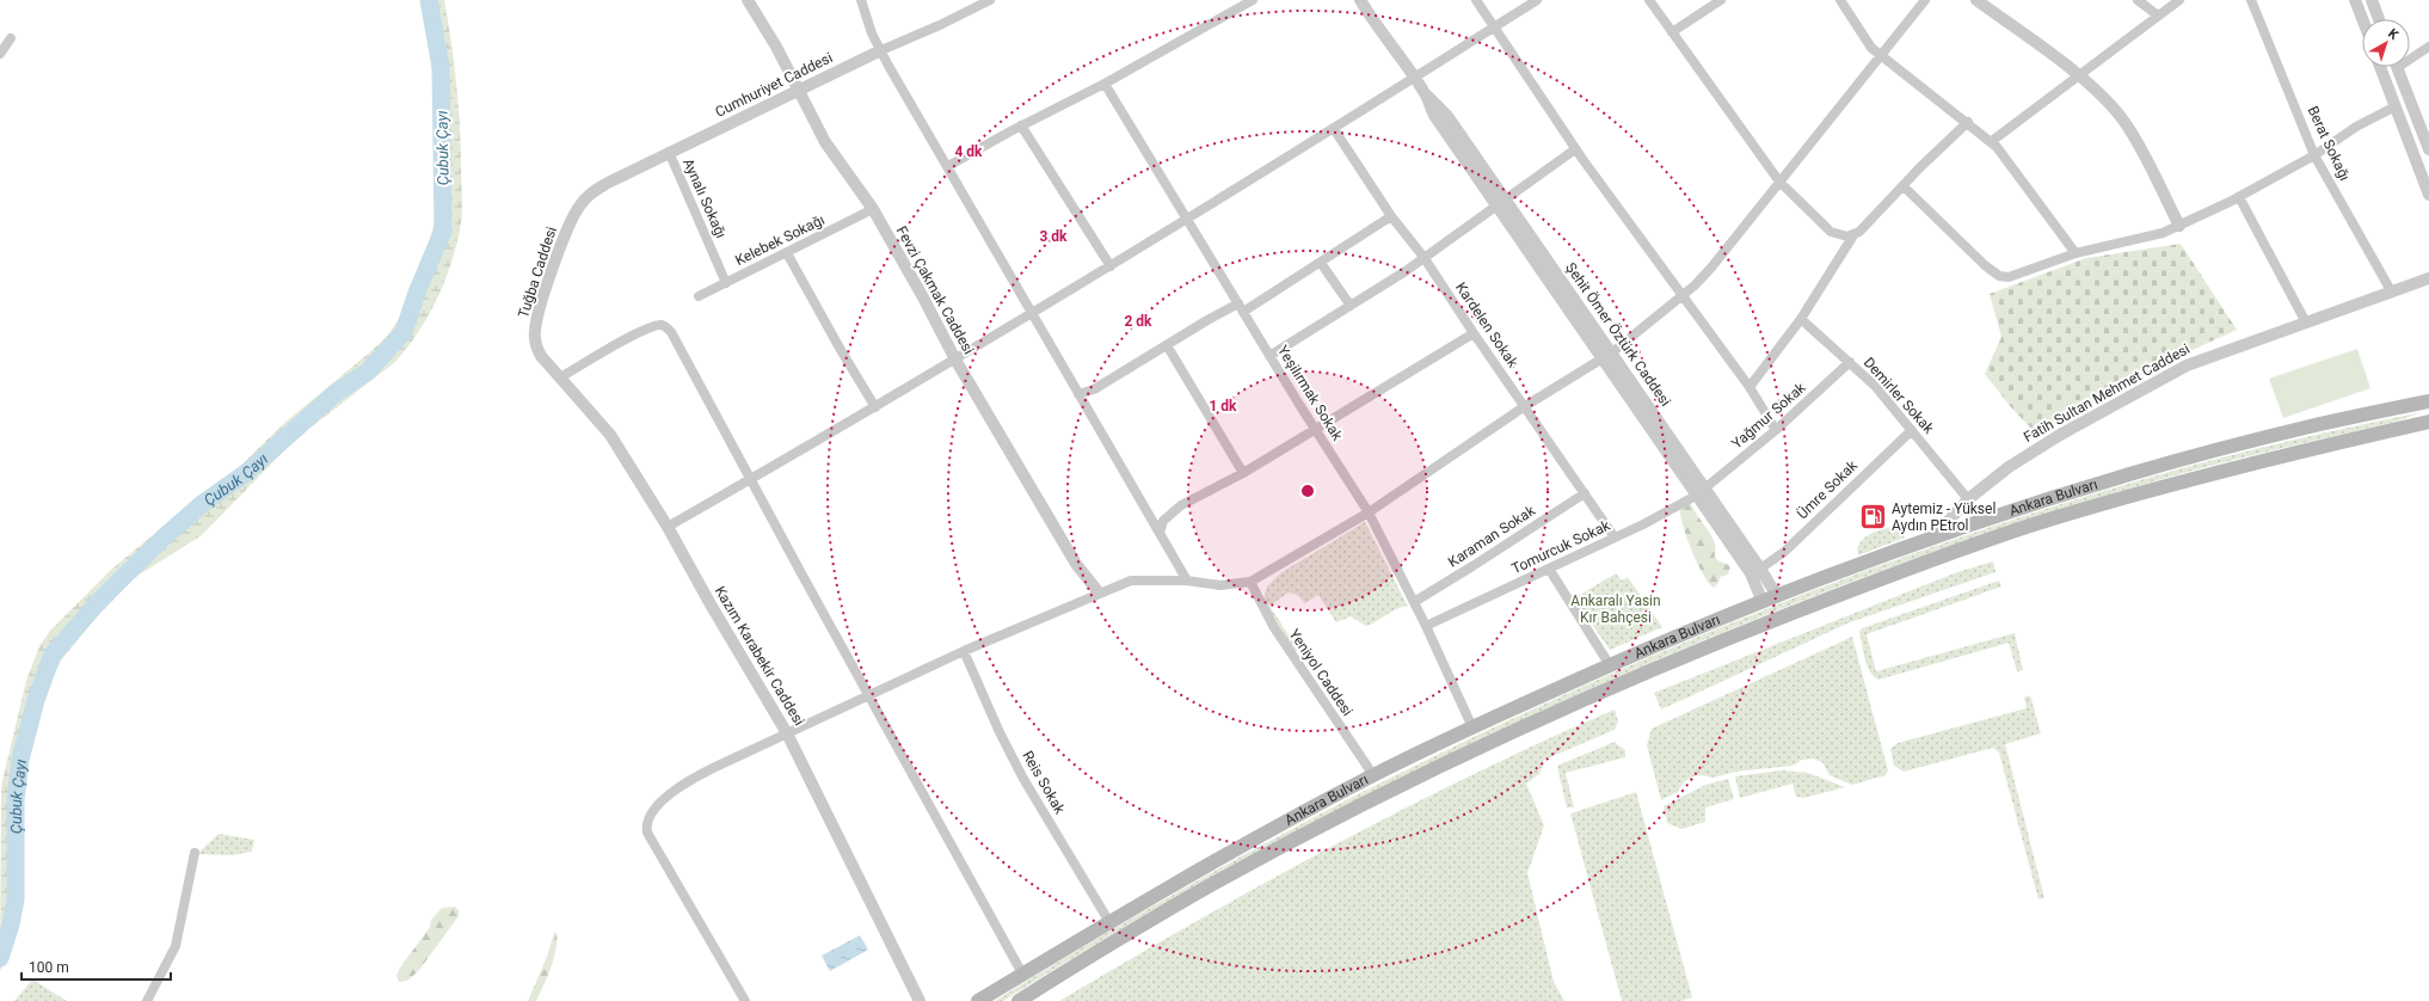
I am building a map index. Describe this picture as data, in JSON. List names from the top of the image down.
{
  "streets": {
    "main road": ["Ankara Bulvarı"],
    "street": [
      "Cumhuriyet Caddesi",
      "Berat Sokağı",
      "Aynalı Sokağı",
      "Kelebek Sokağı",
      "Tuğba Caddesi",
      "Fevzi Çakmak Caddesi",
      "Kardelen Sokak",
      "Şehit Ömer Öztürk Caddesi",
      "Yeşilırmak Sokak",
      "Fatih Sultan Mehmet Caddesi",
      "Demirler Sokak",
      "Yağmur Sokak",
      "Ümre Sokak",
      "Karaman Sokak",
      "Tomurcuk Sokak",
      "Kazım Karabekir Caddesi",
      "Yeniyol Caddesi",
      "Reis Sokak"
    ]
  },
  "crossings": [
    ["Cumhuriyet Caddesi", "Aynalı Sokağı"],
    ["Cumhuriyet Caddesi", "Tuğba Caddesi"],
    ["Cumhuriyet Caddesi", "Fevzi Çakmak Caddesi"],
    ["Berat Sokağı", "Fatih Sultan Mehmet Caddesi"],
    ["Aynalı Sokağı", "Kelebek Sokağı"],
    ["Kelebek Sokağı", "Fevzi Çakmak Caddesi"],
    ["Tuğba Caddesi", "Kazım Karabekir Caddesi"],
    ["Kardelen Sokak", "Karaman Sokak"],
    ["Kardelen Sokak", "Tomurcuk Sokak"],
    ["Şehit Ömer Öztürk Caddesi", "Yağmur Sokak"],
    ["Şehit Ömer Öztürk Caddesi", "Ümre Sokak"],
    ["Şehit Ömer Öztürk Caddesi", "Ankara Bulvarı"],
    ["Şehit Ömer Öztürk Caddesi", "Tomurcuk Sokak"],
    ["Yeşilırmak Sokak", "Ankara Bulvarı"],
    ["Yeşilırmak Sokak", "Karaman Sokak"],
    ["Yeşilırmak Sokak", "Tomurcuk Sokak"],
    ["Fatih Sultan Mehmet Caddesi", "Demirler Sokak"],
    ["Fatih Sultan Mehmet Caddesi", "Ankara Bulvarı"],
    ["Demirler Sokak", "Yağmur Sokak"],
    ["Demirler Sokak", "Ümre Sokak"],
    ["Yağmur Sokak", "Tomurcuk Sokak"],
    ["Ankara Bulvarı", "Yeniyol Caddesi"],
    ["Ankara Bulvarı", "Reis Sokak"]
  ],
  "water": ["Çubuk Çayı"],
  "parks": ["Ankaralı Yasin Kır Bahçesi"],
  "places": {
    "fuel station": ["Aytemiz - Yüksel Aydın PEtrol"]
  },
  "scale_bar": "100 m",
  "north": "top right",
  "rings": [
    "4 dk",
    "3 dk",
    "2 dk",
    "1 dk"
  ]
}
